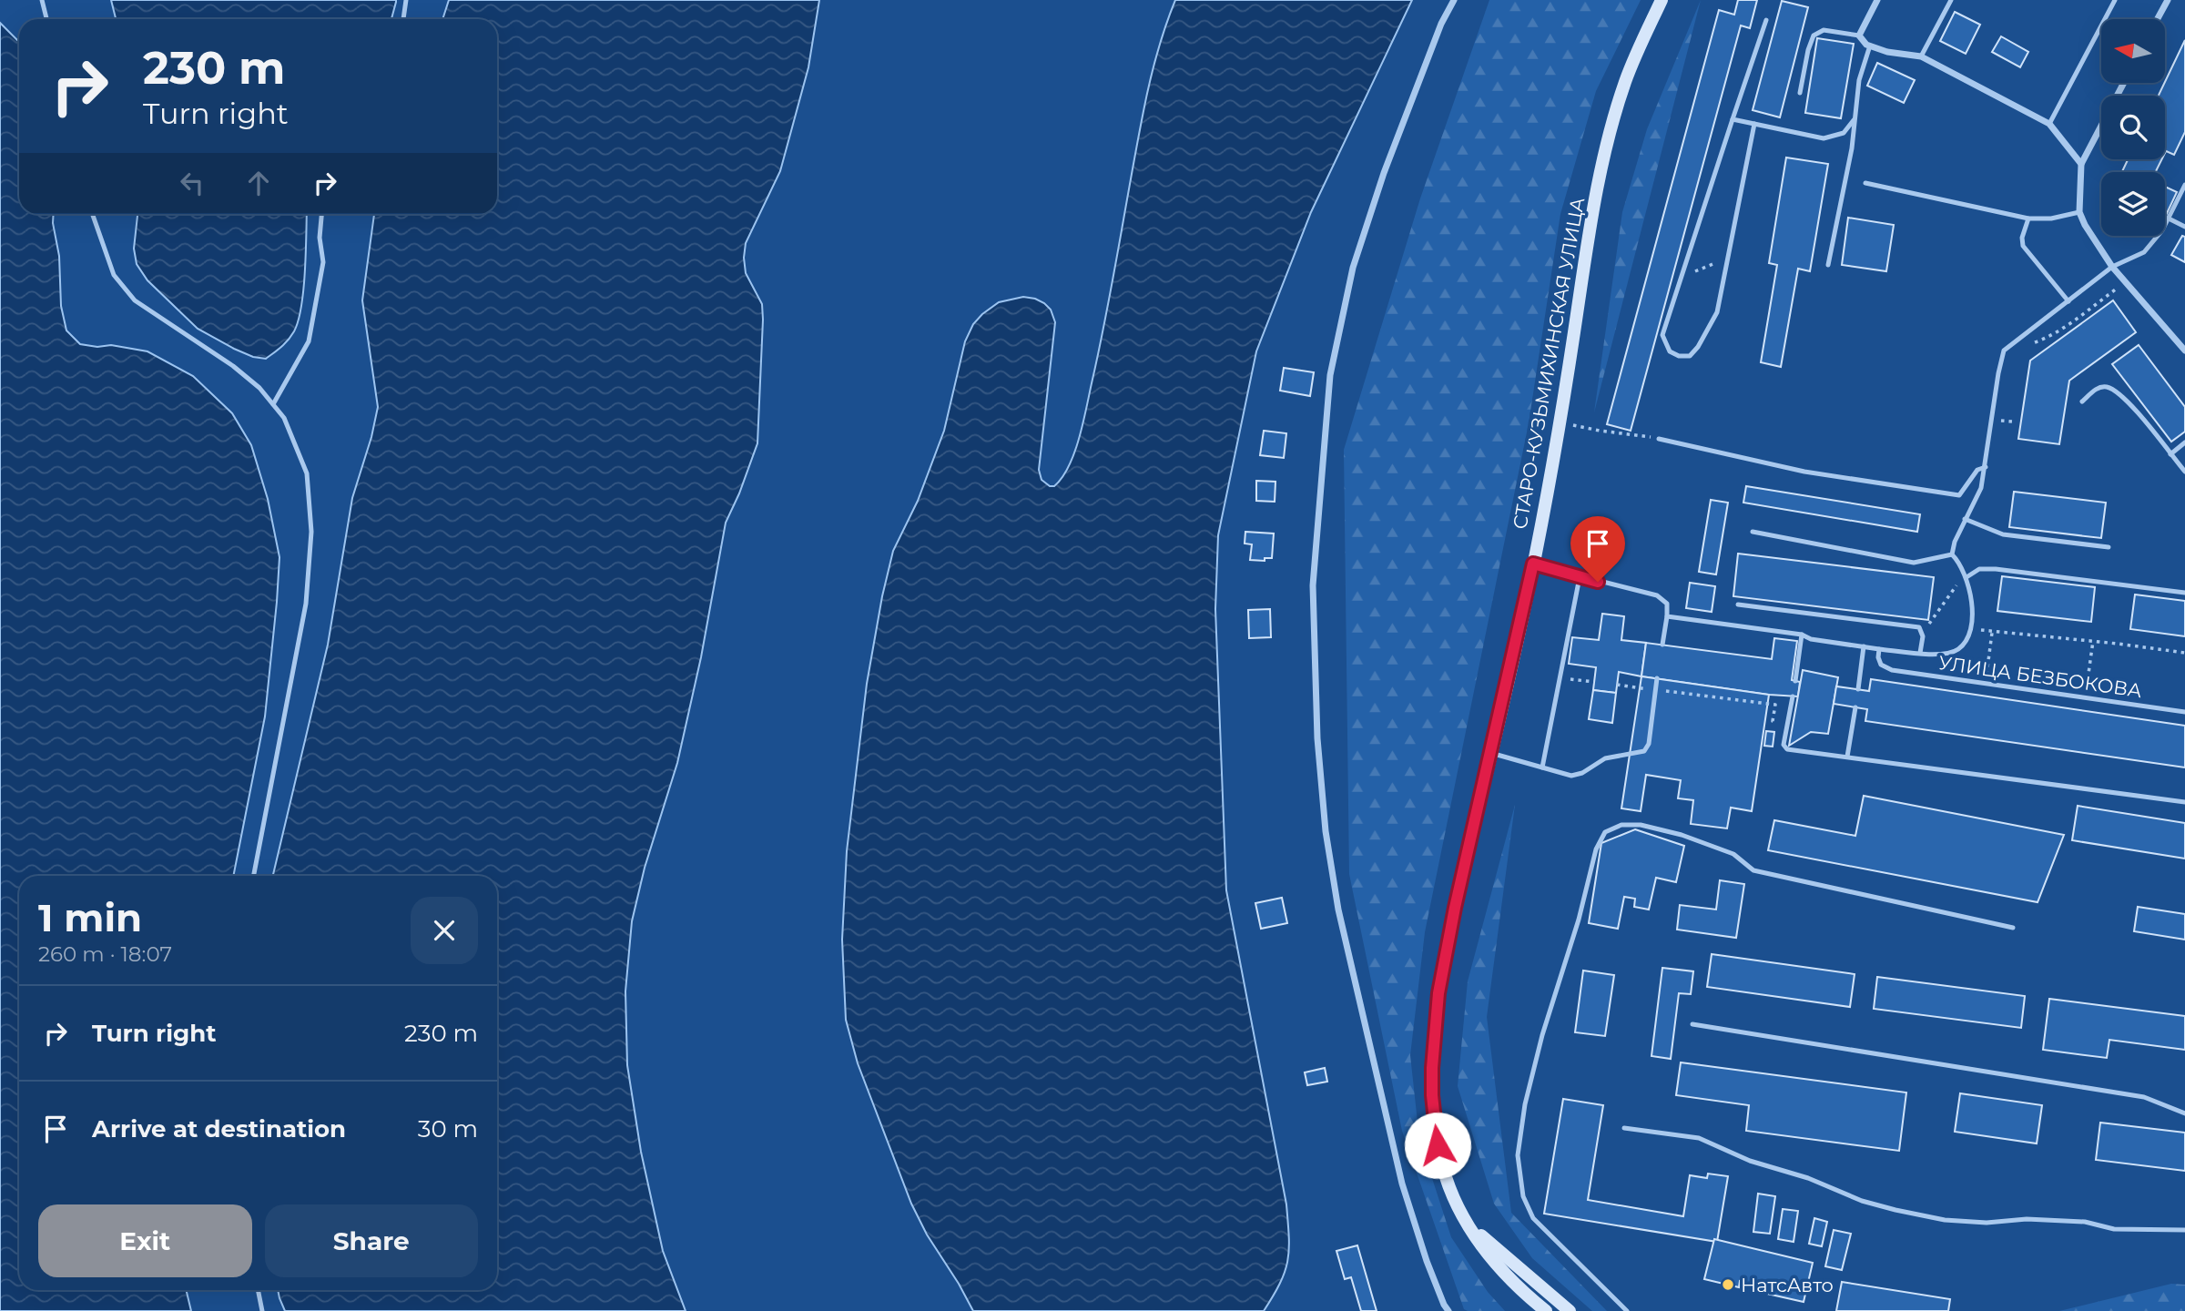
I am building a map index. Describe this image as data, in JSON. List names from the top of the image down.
{
  "streets": {
    "main road": ["СТАРО-КУЗЬМИХИНСКАЯ УЛИЦА"],
    "lane": ["УЛИЦА БЕЗБОКОВА"]
  },
  "places": ["НатсАвто"],
  "north": "left",
  "page": {
    "turn": ["230 m", "Turn right"],
    "heading": ["1 min", "260 m · 18:07"],
    "list": [
      {
        "name": "Turn right",
        "value": "230 m"
      },
      {
        "name": "Arrive at destination",
        "value": "30 m"
      }
    ],
    "buttons": ["Exit", "Share"]
  }
}
